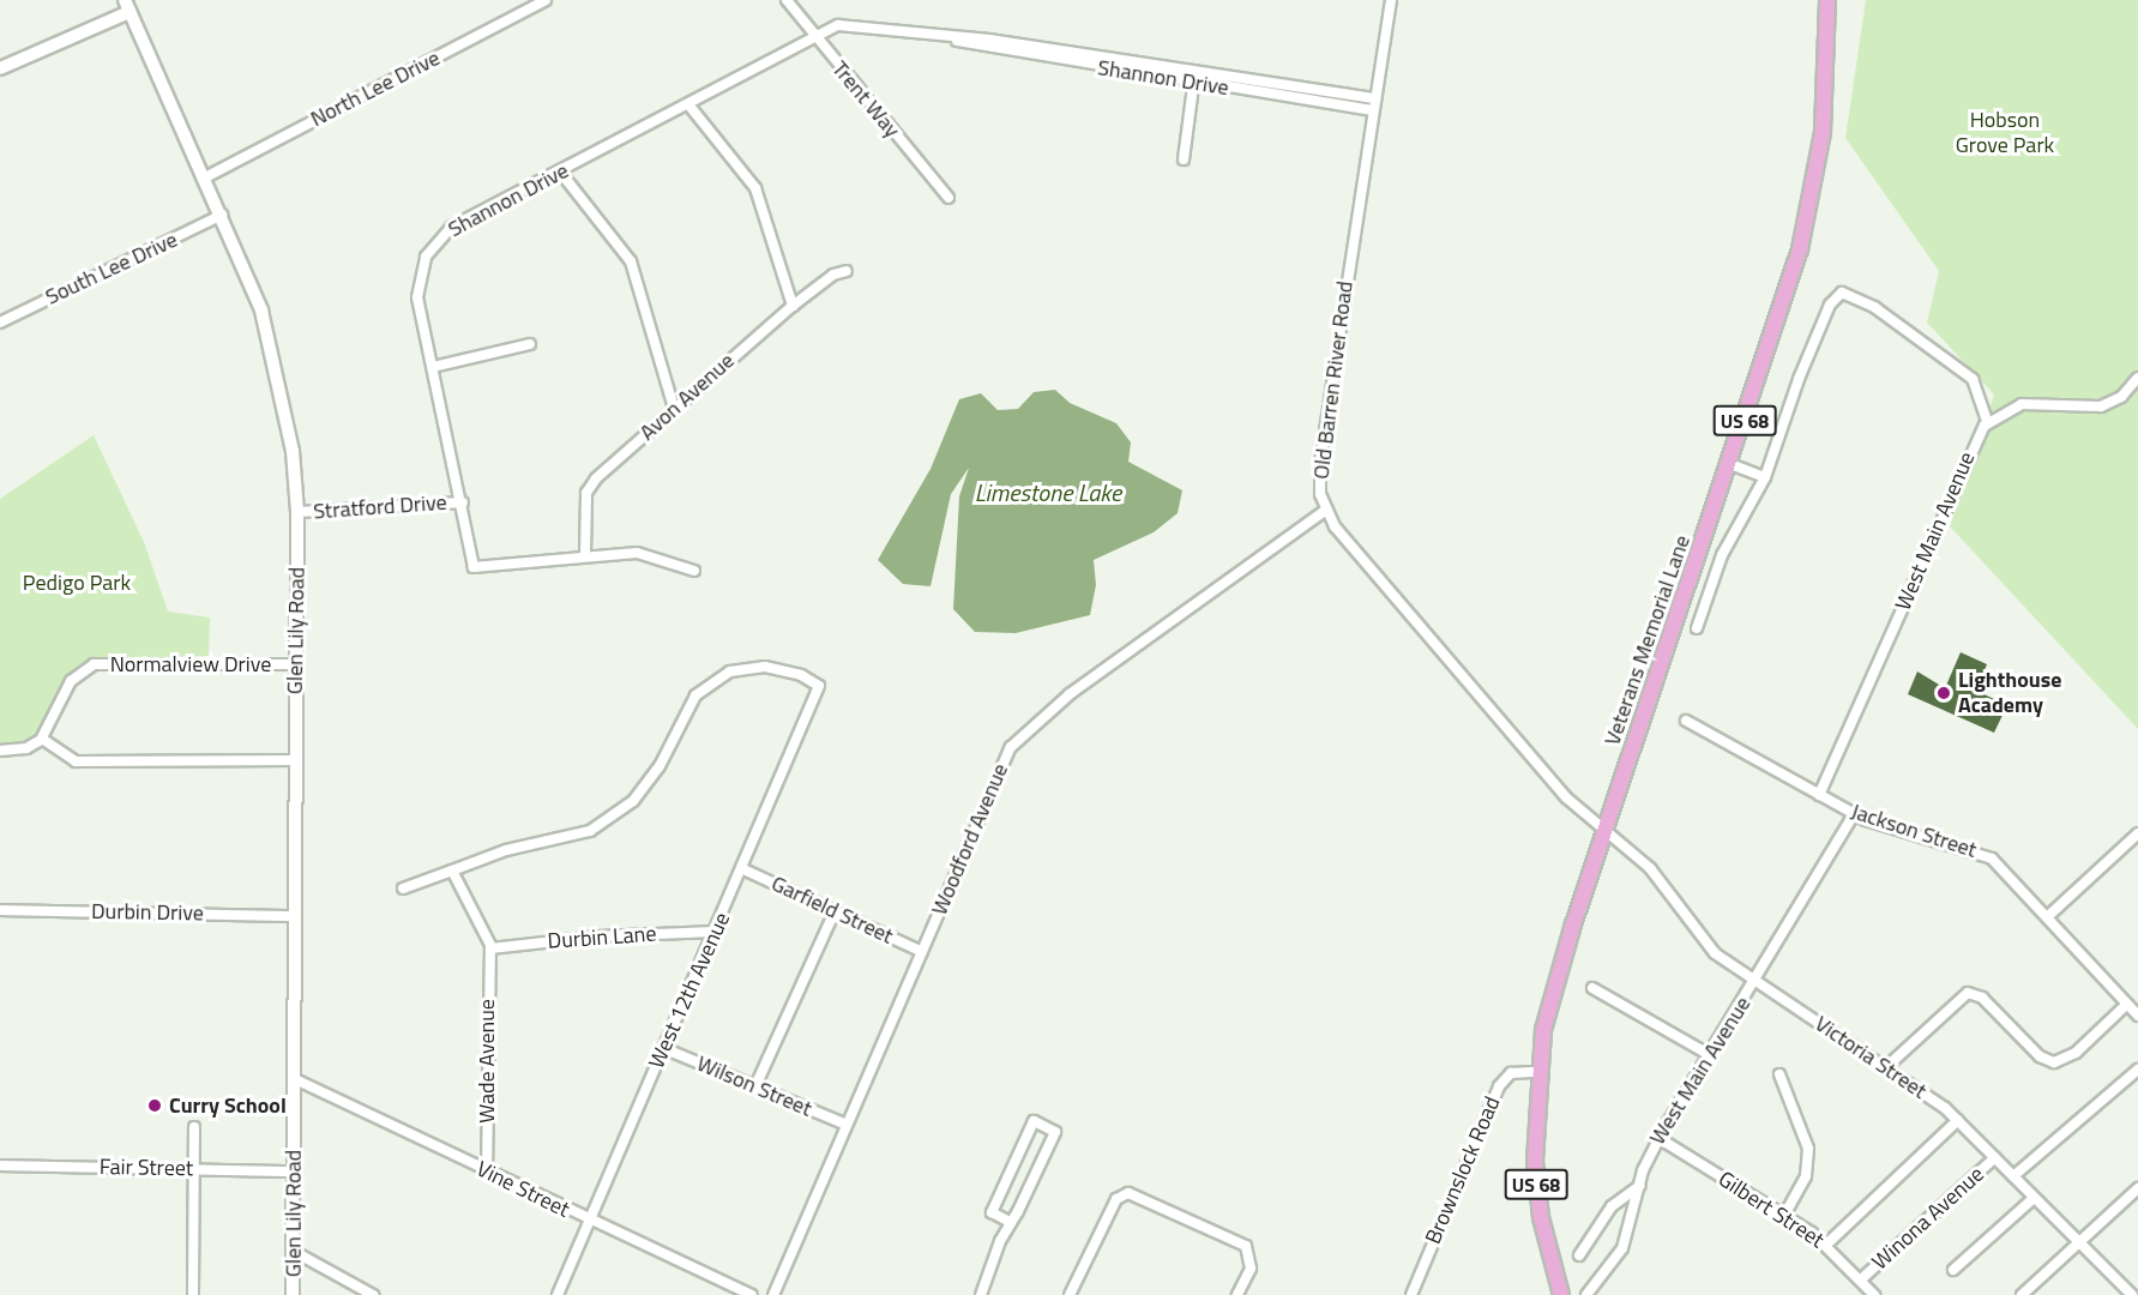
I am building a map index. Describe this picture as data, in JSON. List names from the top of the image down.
{
  "streets": {
    "main road": ["US 68", "Veterans Memorial Lane"],
    "street": [
      "Shannon Drive",
      "North Lee Drive",
      "Trent Way",
      "South Lee Drive",
      "Old Barren River Road",
      "Avon Avenue",
      "Stratford Drive",
      "West Main Avenue",
      "Glen Lily Road",
      "Normalview Drive",
      "Jackson Street",
      "Woodford Avenue",
      "Garfield Street",
      "Durbin Drive",
      "Durbin Lane",
      "West 12th Avenue",
      "Victoria Street",
      "Wade Avenue",
      "Wilson Street",
      "Fair Street",
      "Brownslock Road",
      "Vine Street",
      "Gilbert Street",
      "Winona Avenue"
    ]
  },
  "crossings": [
    ["Shannon Drive", "Trent Way"],
    ["Shannon Drive", "Old Barren River Road"],
    ["Shannon Drive", "Avon Avenue"],
    ["Shannon Drive", "Stratford Drive"],
    ["North Lee Drive", "Glen Lily Road"],
    ["South Lee Drive", "Glen Lily Road"],
    ["Old Barren River Road", "Veterans Memorial Lane"],
    ["Old Barren River Road", "Woodford Avenue"],
    ["Old Barren River Road", "Victoria Street"],
    ["Stratford Drive", "Glen Lily Road"],
    ["West Main Avenue", "Jackson Street"],
    ["West Main Avenue", "Victoria Street"],
    ["West Main Avenue", "Gilbert Street"],
    ["Glen Lily Road", "Normalview Drive"],
    ["Glen Lily Road", "Durbin Drive"],
    ["Glen Lily Road", "Fair Street"],
    ["Glen Lily Road", "Vine Street"],
    ["Veterans Memorial Lane", "Victoria Street"],
    ["Veterans Memorial Lane", "Brownslock Road"],
    ["Woodford Avenue", "Garfield Street"],
    ["Woodford Avenue", "Wilson Street"],
    ["Garfield Street", "West 12th Avenue"],
    ["Durbin Lane", "West 12th Avenue"],
    ["Durbin Lane", "Wade Avenue"],
    ["West 12th Avenue", "Wilson Street"],
    ["West 12th Avenue", "Vine Street"],
    ["Victoria Street", "Winona Avenue"],
    ["Wade Avenue", "Vine Street"],
    ["Gilbert Street", "Winona Avenue"]
  ],
  "water": ["Limestone Lake"],
  "parks": ["Hobson Grove Park", "Pedigo Park"],
  "places": ["Lighthouse Academy", "Curry School"]
}
